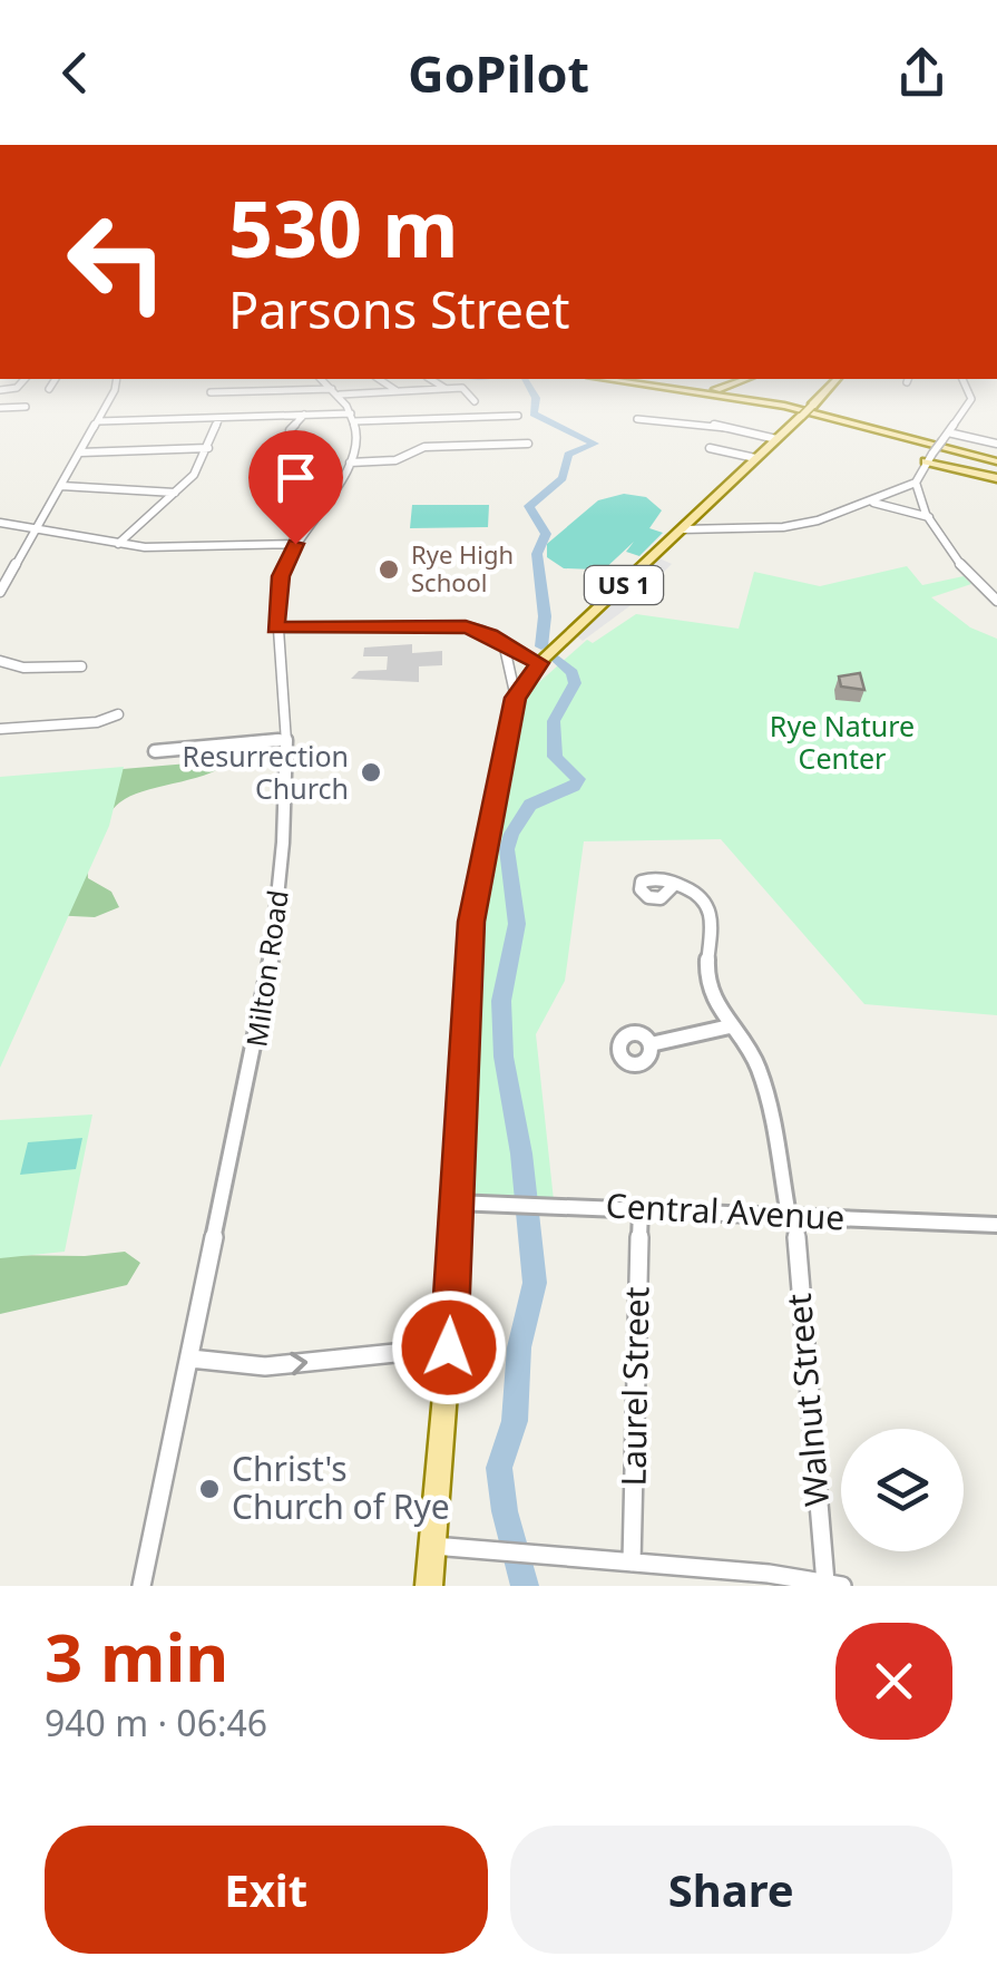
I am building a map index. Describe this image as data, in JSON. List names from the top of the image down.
{
  "streets": {
    "main road": ["US 1"],
    "street": [
      "Milton Road",
      "Central Avenue",
      "Laurel Street",
      "Walnut Street"
    ]
  },
  "crossings": [
    ["US 1", "Central Avenue"],
    ["Central Avenue", "Laurel Street"],
    ["Central Avenue", "Walnut Street"]
  ],
  "parks": ["Rye Nature Center"],
  "places": ["Rye High School", "Resurrection Church", "Christ's Church of Rye"],
  "page": {
    "header": "GoPilot",
    "turn": ["530 m", "Parsons Street"],
    "heading": ["3 min", "940 m · 06:46"],
    "buttons": ["Exit", "Share"]
  }
}
